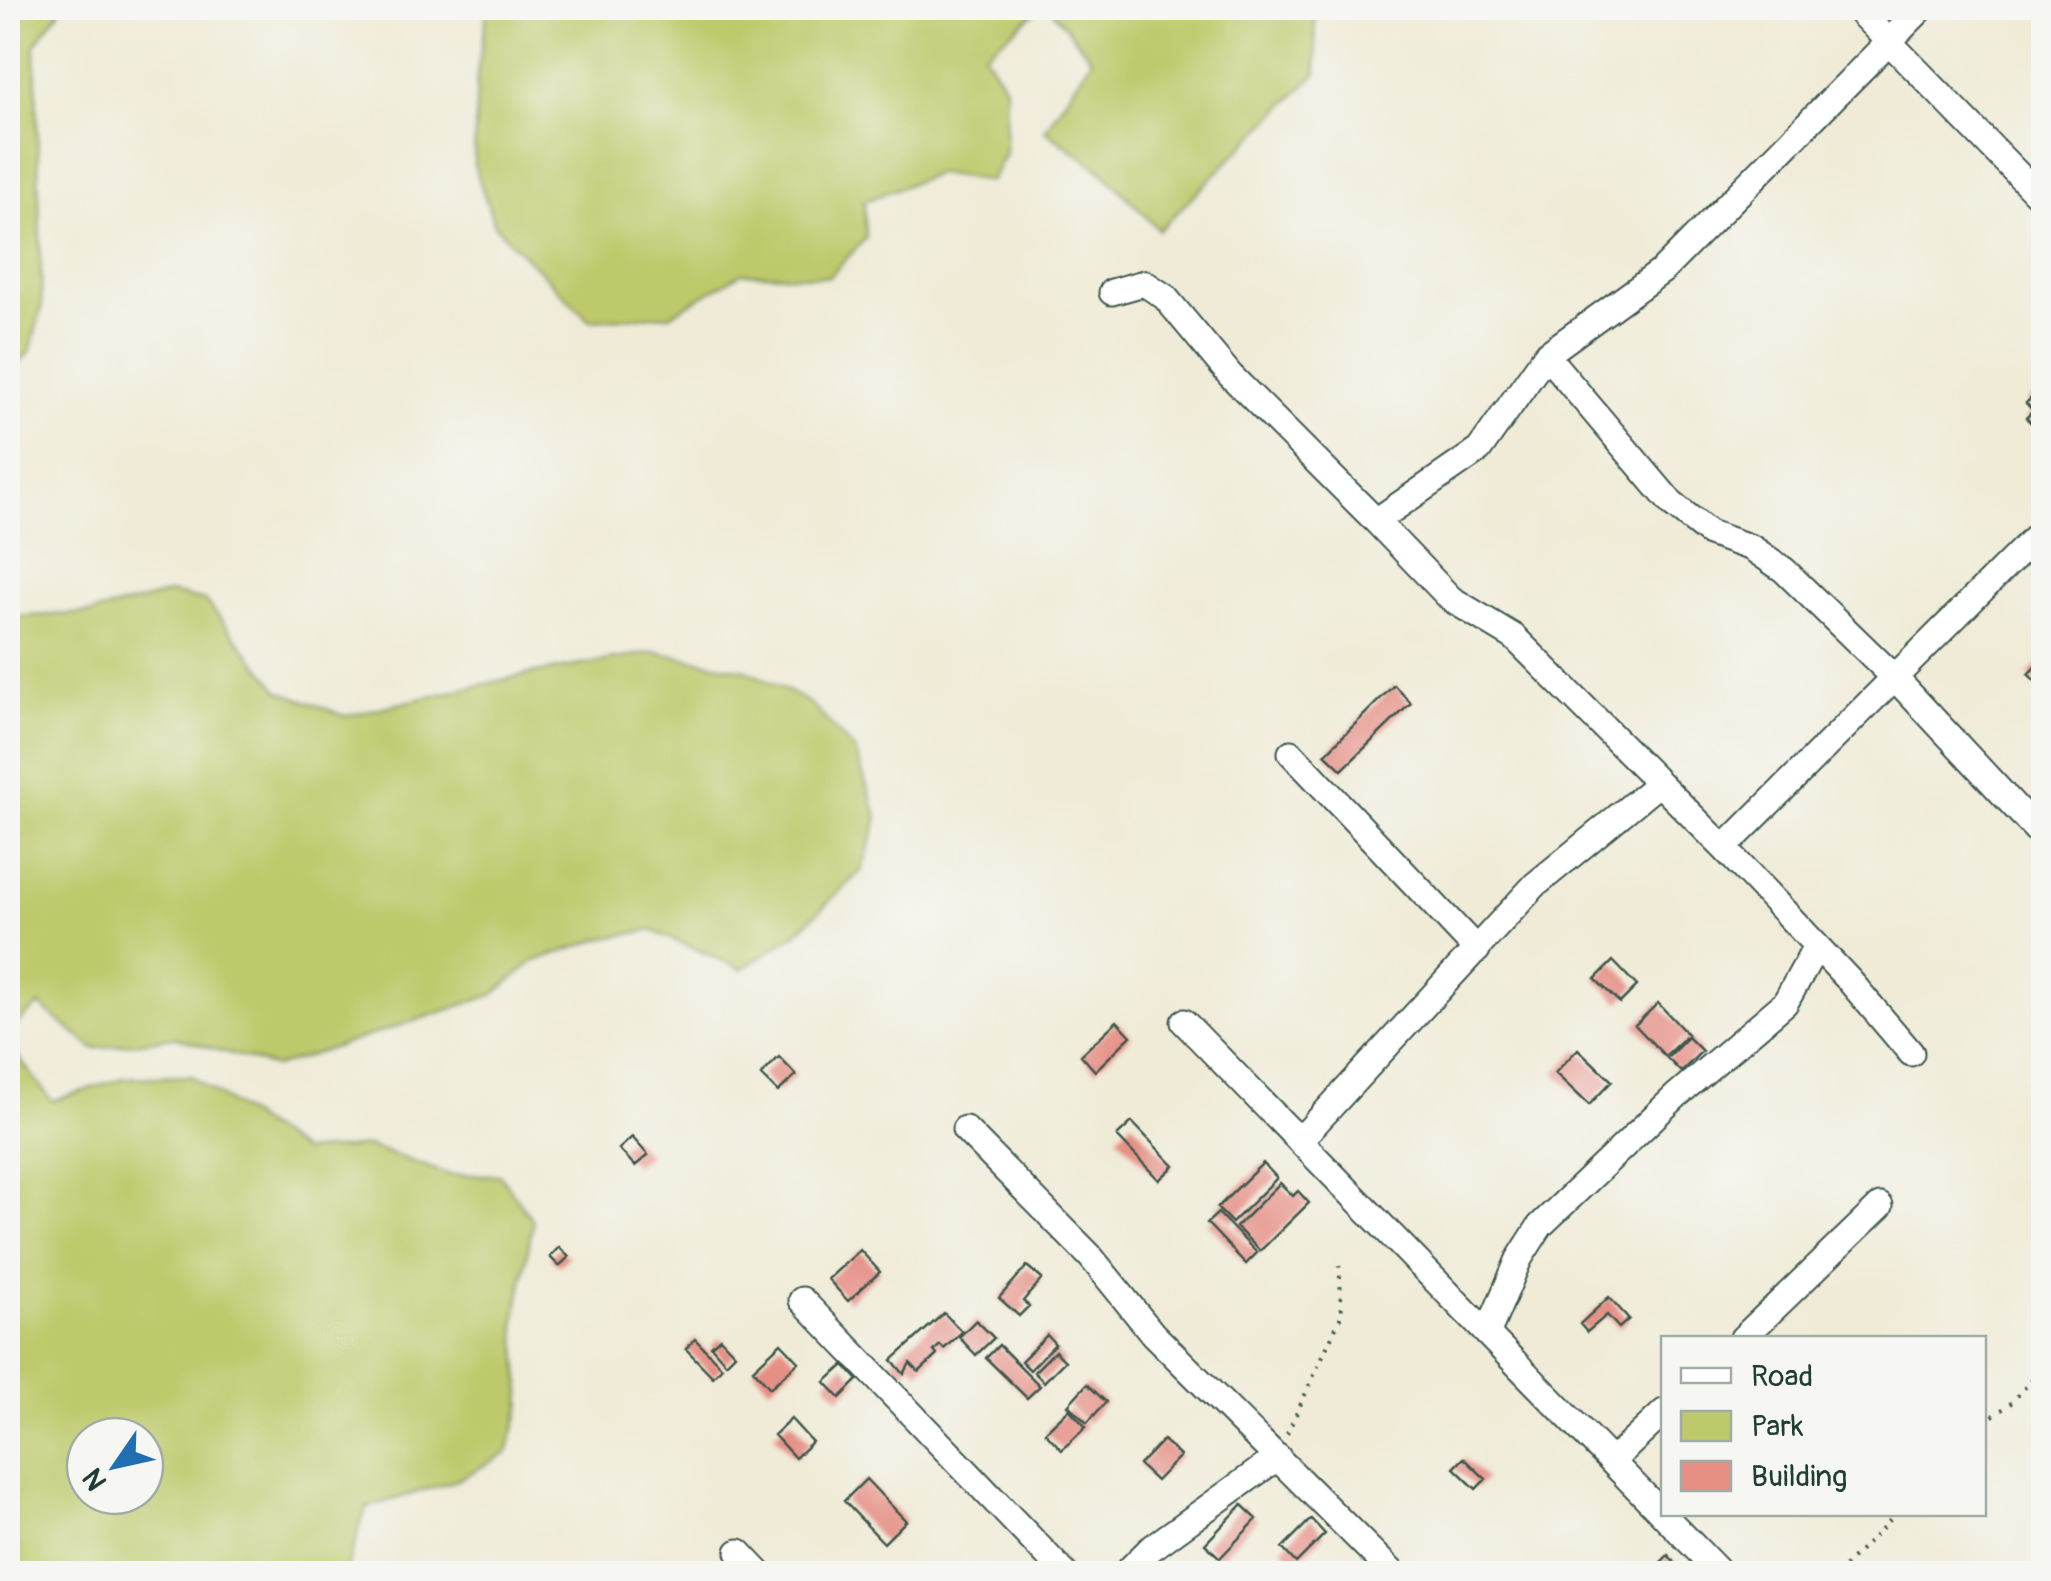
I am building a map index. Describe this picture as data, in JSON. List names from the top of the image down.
{
  "legend": ["Road", "Park", "Building"],
  "north": "bottom left"
}
